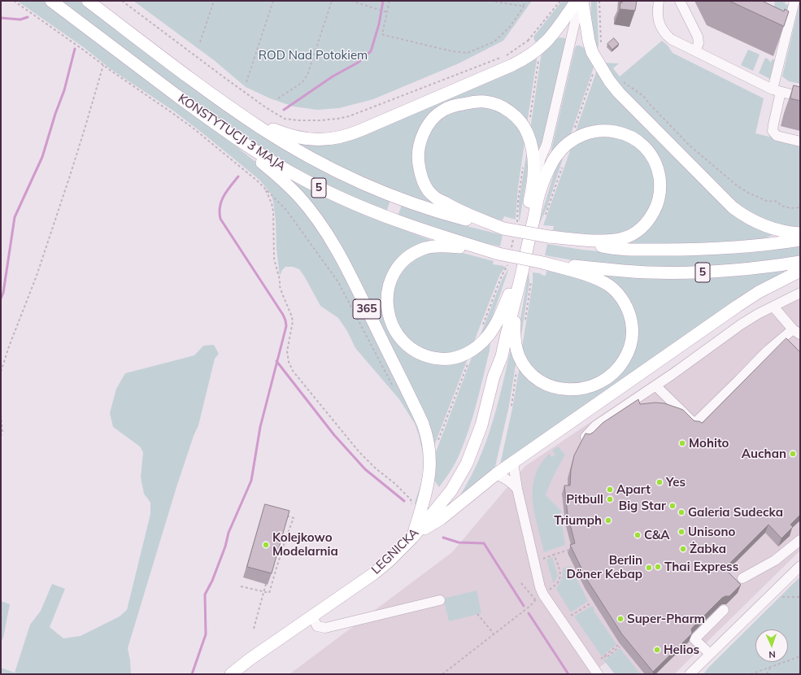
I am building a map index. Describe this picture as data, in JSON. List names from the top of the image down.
{
  "streets": {
    "main road": [
      "KONSTYTUCJI 3 MAJA",
      "5",
      "365",
      "LEGNICKA"
    ]
  },
  "crossings": [
    ["KONSTYTUCJI 3 MAJA", "5"],
    ["KONSTYTUCJI 3 MAJA", "365"],
    ["365", "LEGNICKA"]
  ],
  "parks": ["ROD Nad Potokiem"],
  "places": [
    "Mohito",
    "Auchan",
    "Yes",
    "Apart",
    "Pitbull",
    "Big Star",
    "Galeria Sudecka",
    "Triumph",
    "Unisono",
    "C&A",
    "Kolejkowo Modelarnia",
    "Żabka",
    "Thai Express",
    "Berlin Döner Kebap",
    "Super-Pharm",
    "Helios"
  ],
  "north": "bottom"
}
